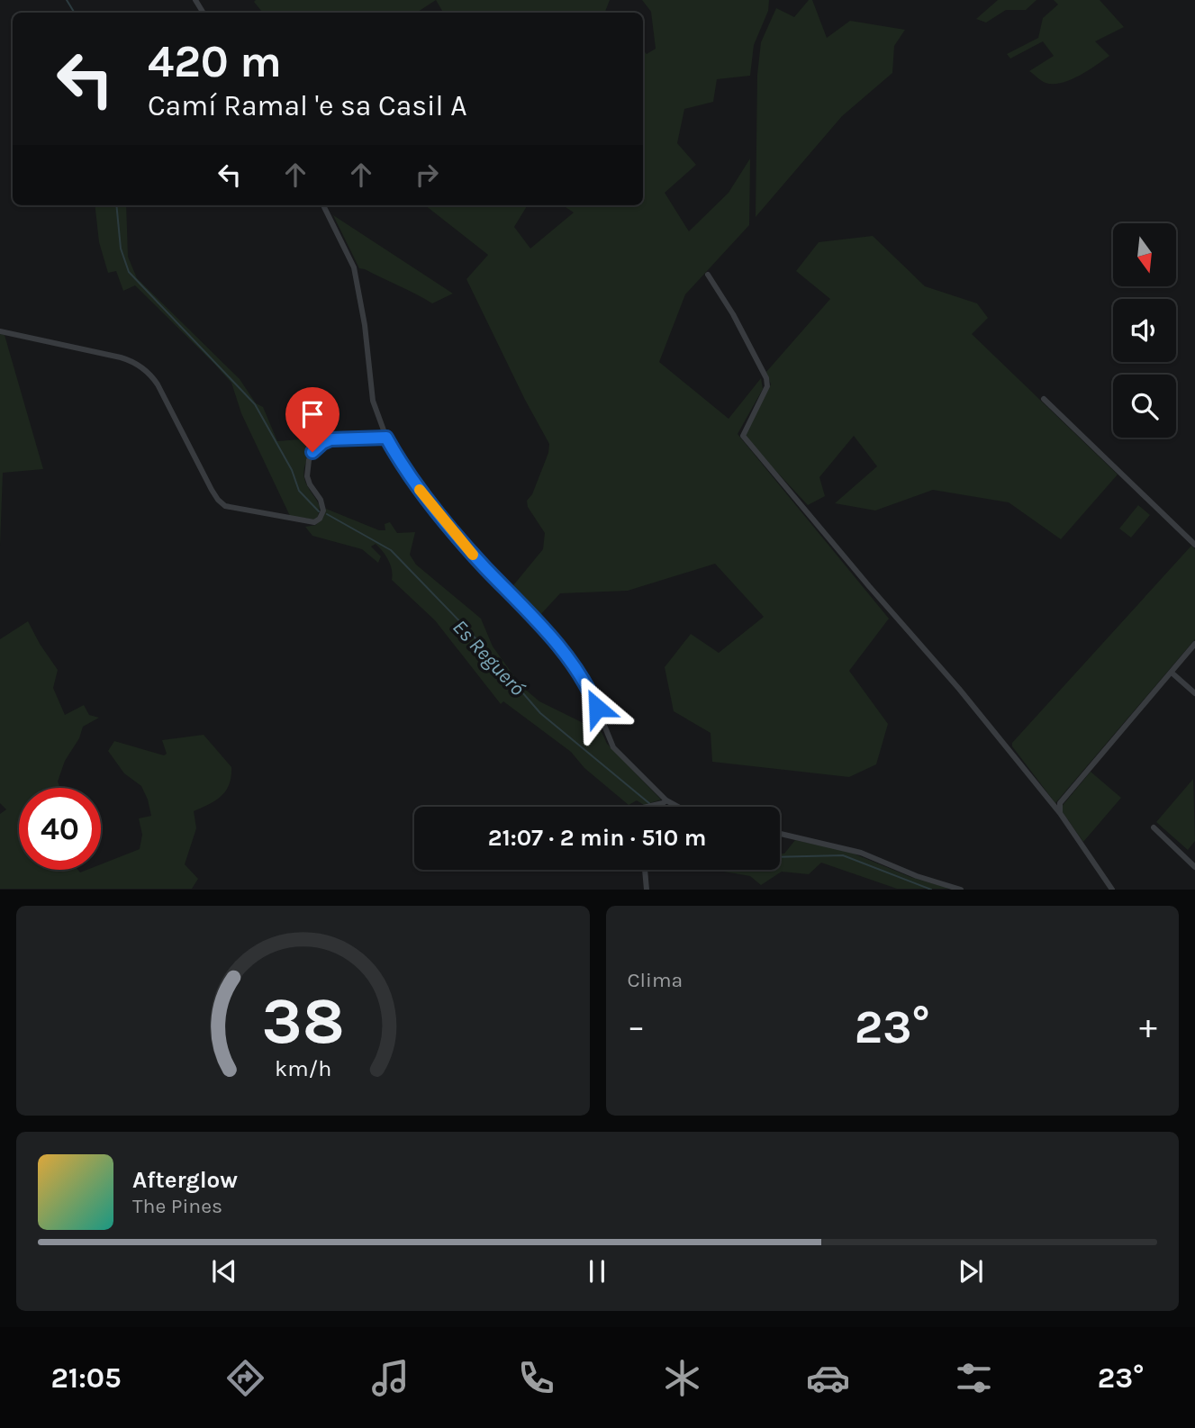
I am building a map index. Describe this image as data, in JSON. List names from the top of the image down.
{
  "water": ["Es Regueró"],
  "north": "bottom",
  "page": {
    "turn": ["420 m", "Camí Ramal 'e sa Casil A"],
    "limit": "40",
    "trip": "21:07 · 2 min · 510 m",
    "tile": "Clima",
    "heat": ["−", "23°", "+"],
    "song": ["Afterglow", "The Pines"],
    "tabs": ["21:05", "23°"],
    "gauge": ["38", "km/h"]
  }
}
